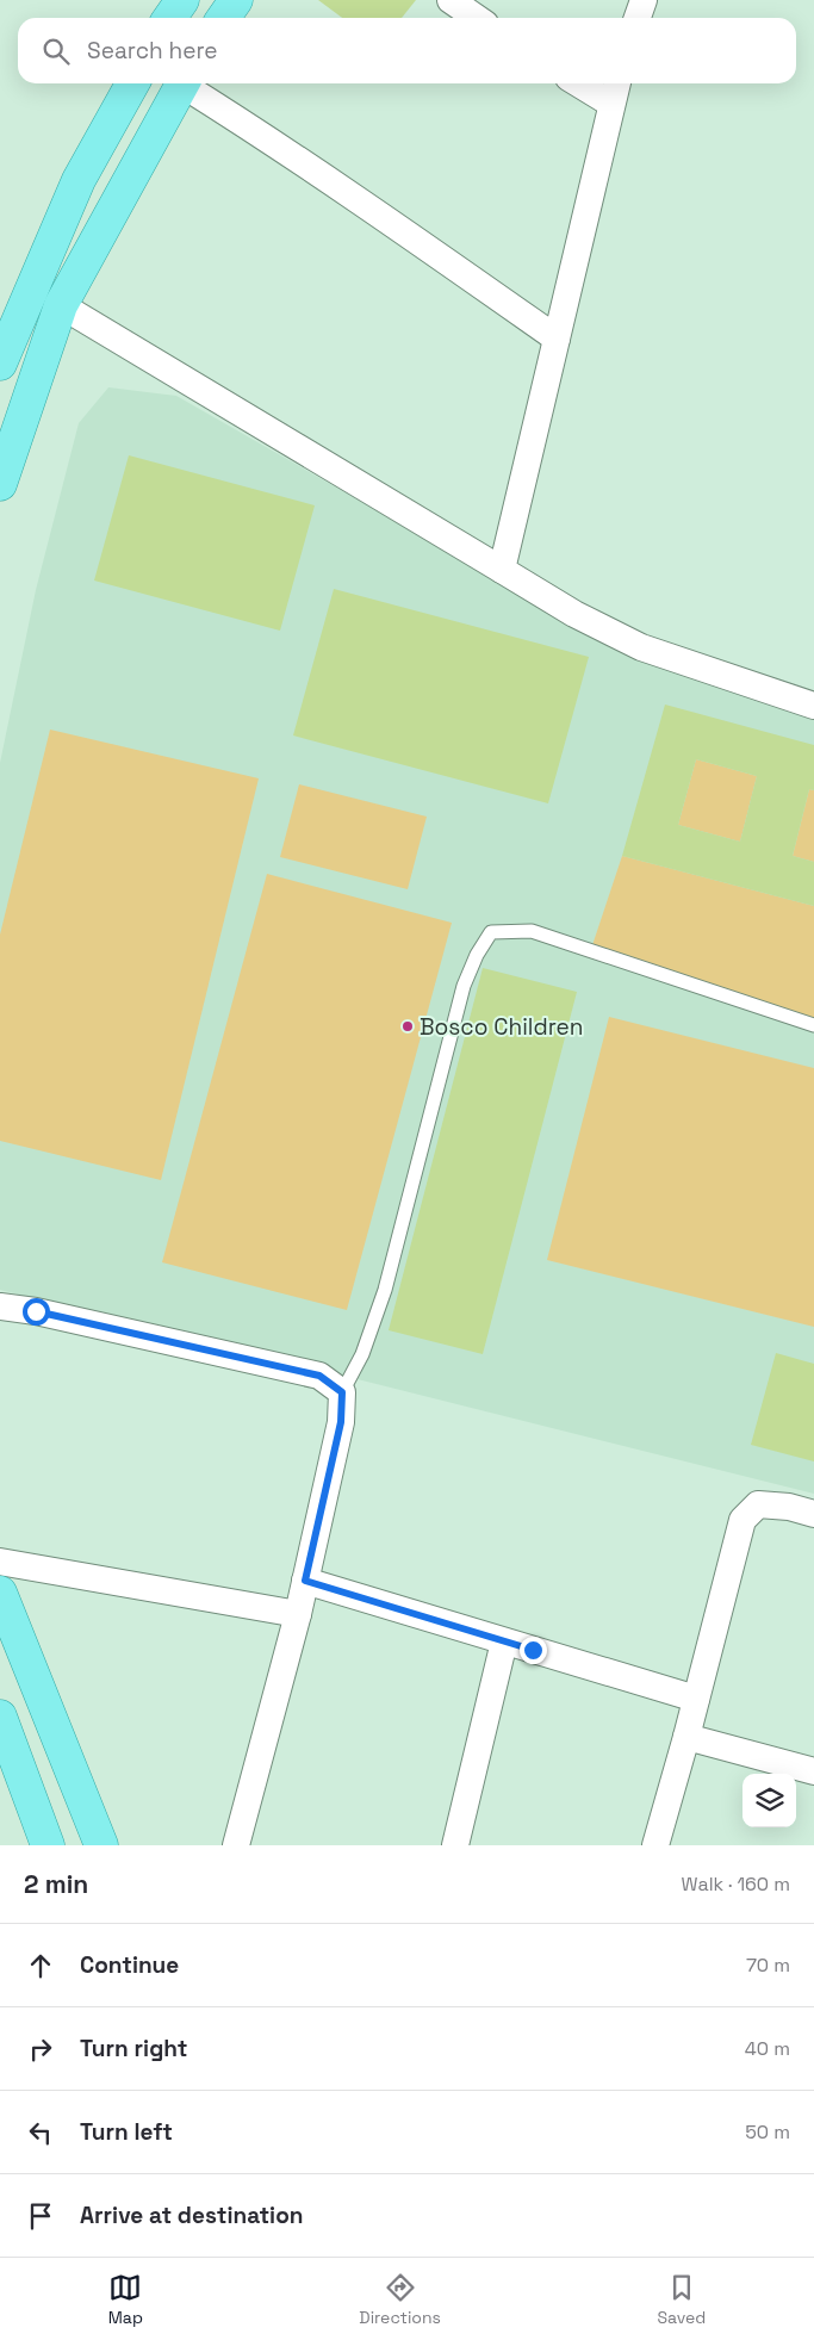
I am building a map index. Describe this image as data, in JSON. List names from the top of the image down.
{
  "places": ["Bosco Children"],
  "page": {
    "search": "Search here",
    "heading": ["2 min", "Walk · 160 m"],
    "list": [
      ["Continue", "70 m"],
      ["Turn right", "40 m"],
      ["Turn left", "50 m"],
      "Arrive at destination"
    ],
    "nav": ["Map", "Directions", "Saved"]
  }
}
